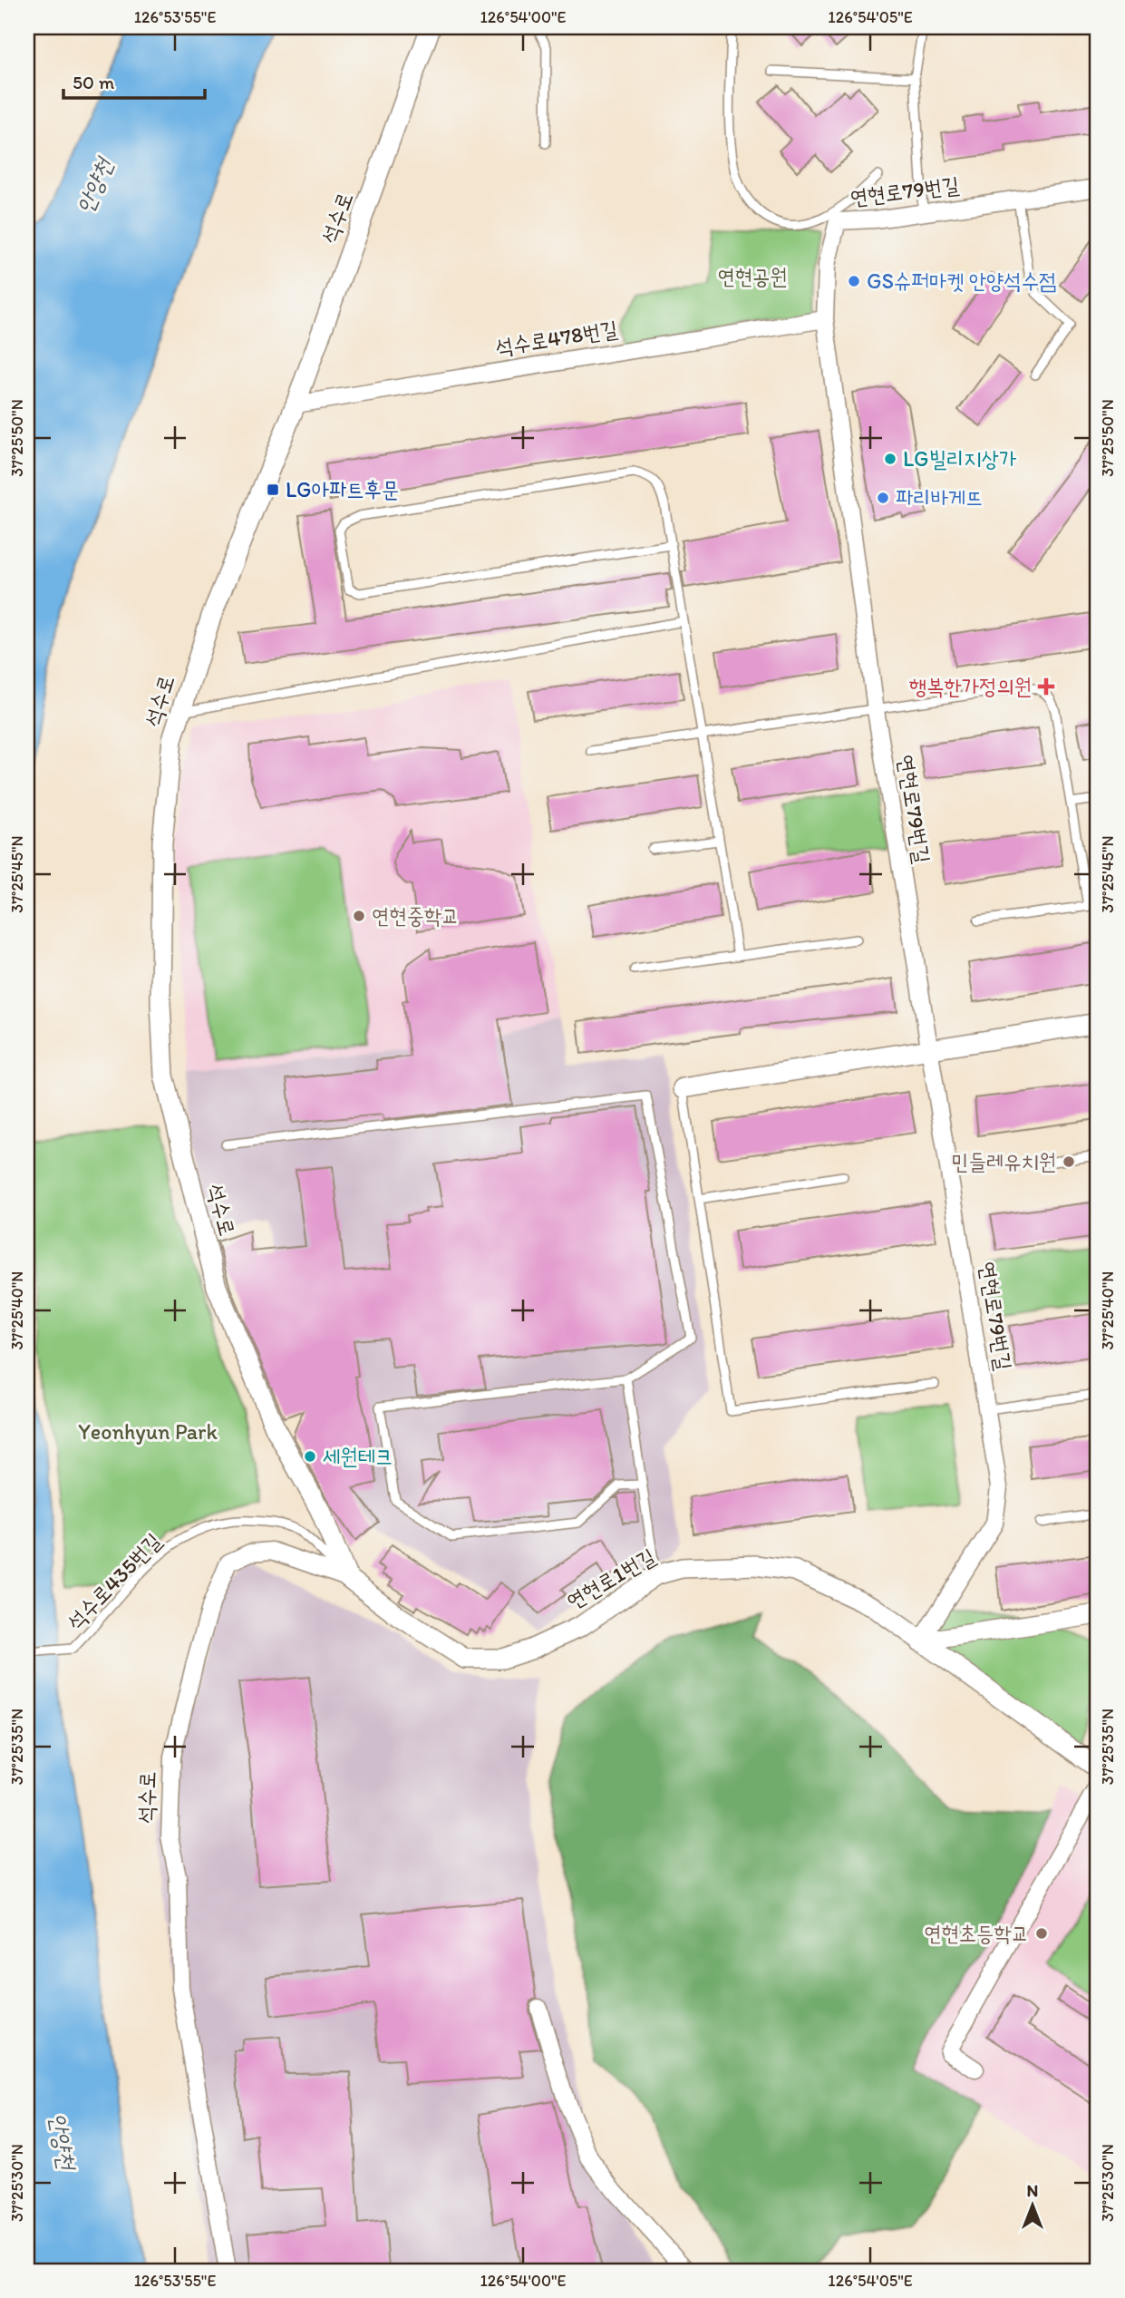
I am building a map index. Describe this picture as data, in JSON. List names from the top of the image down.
{
  "streets": {
    "street": [
      "연현로79번길",
      "석수로",
      "석수로478번길",
      "연현로1번길"
    ],
    "lane": ["석수로435번길"]
  },
  "crossings": [
    ["연현로79번길", "석수로478번길"],
    ["연현로79번길", "연현로1번길"],
    ["석수로", "석수로478번길"],
    ["석수로", "연현로1번길"],
    ["석수로", "석수로435번길"],
    ["연현로1번길", "석수로435번길"]
  ],
  "water": ["안양천"],
  "parks": ["연현공원", "Yeonhyun Park"],
  "places": {
    "other": [
      "GS슈퍼마켓 안양석수점",
      "LG빌리지상가",
      "파리바게뜨",
      "연현중학교",
      "민들레유치원",
      "세원테크",
      "연현초등학교"
    ],
    "transit": ["LG아파트후문"],
    "health": ["행복한가정의원"]
  },
  "scale_bar": "50 m",
  "north": "top",
  "coordinates": [
    "126°53'55\"E",
    "126°54'00\"E",
    "126°54'05\"E",
    "37°25'50\"N",
    "37°25'45\"N",
    "37°25'40\"N",
    "37°25'35\"N",
    "37°25'30\"N"
  ]
}
